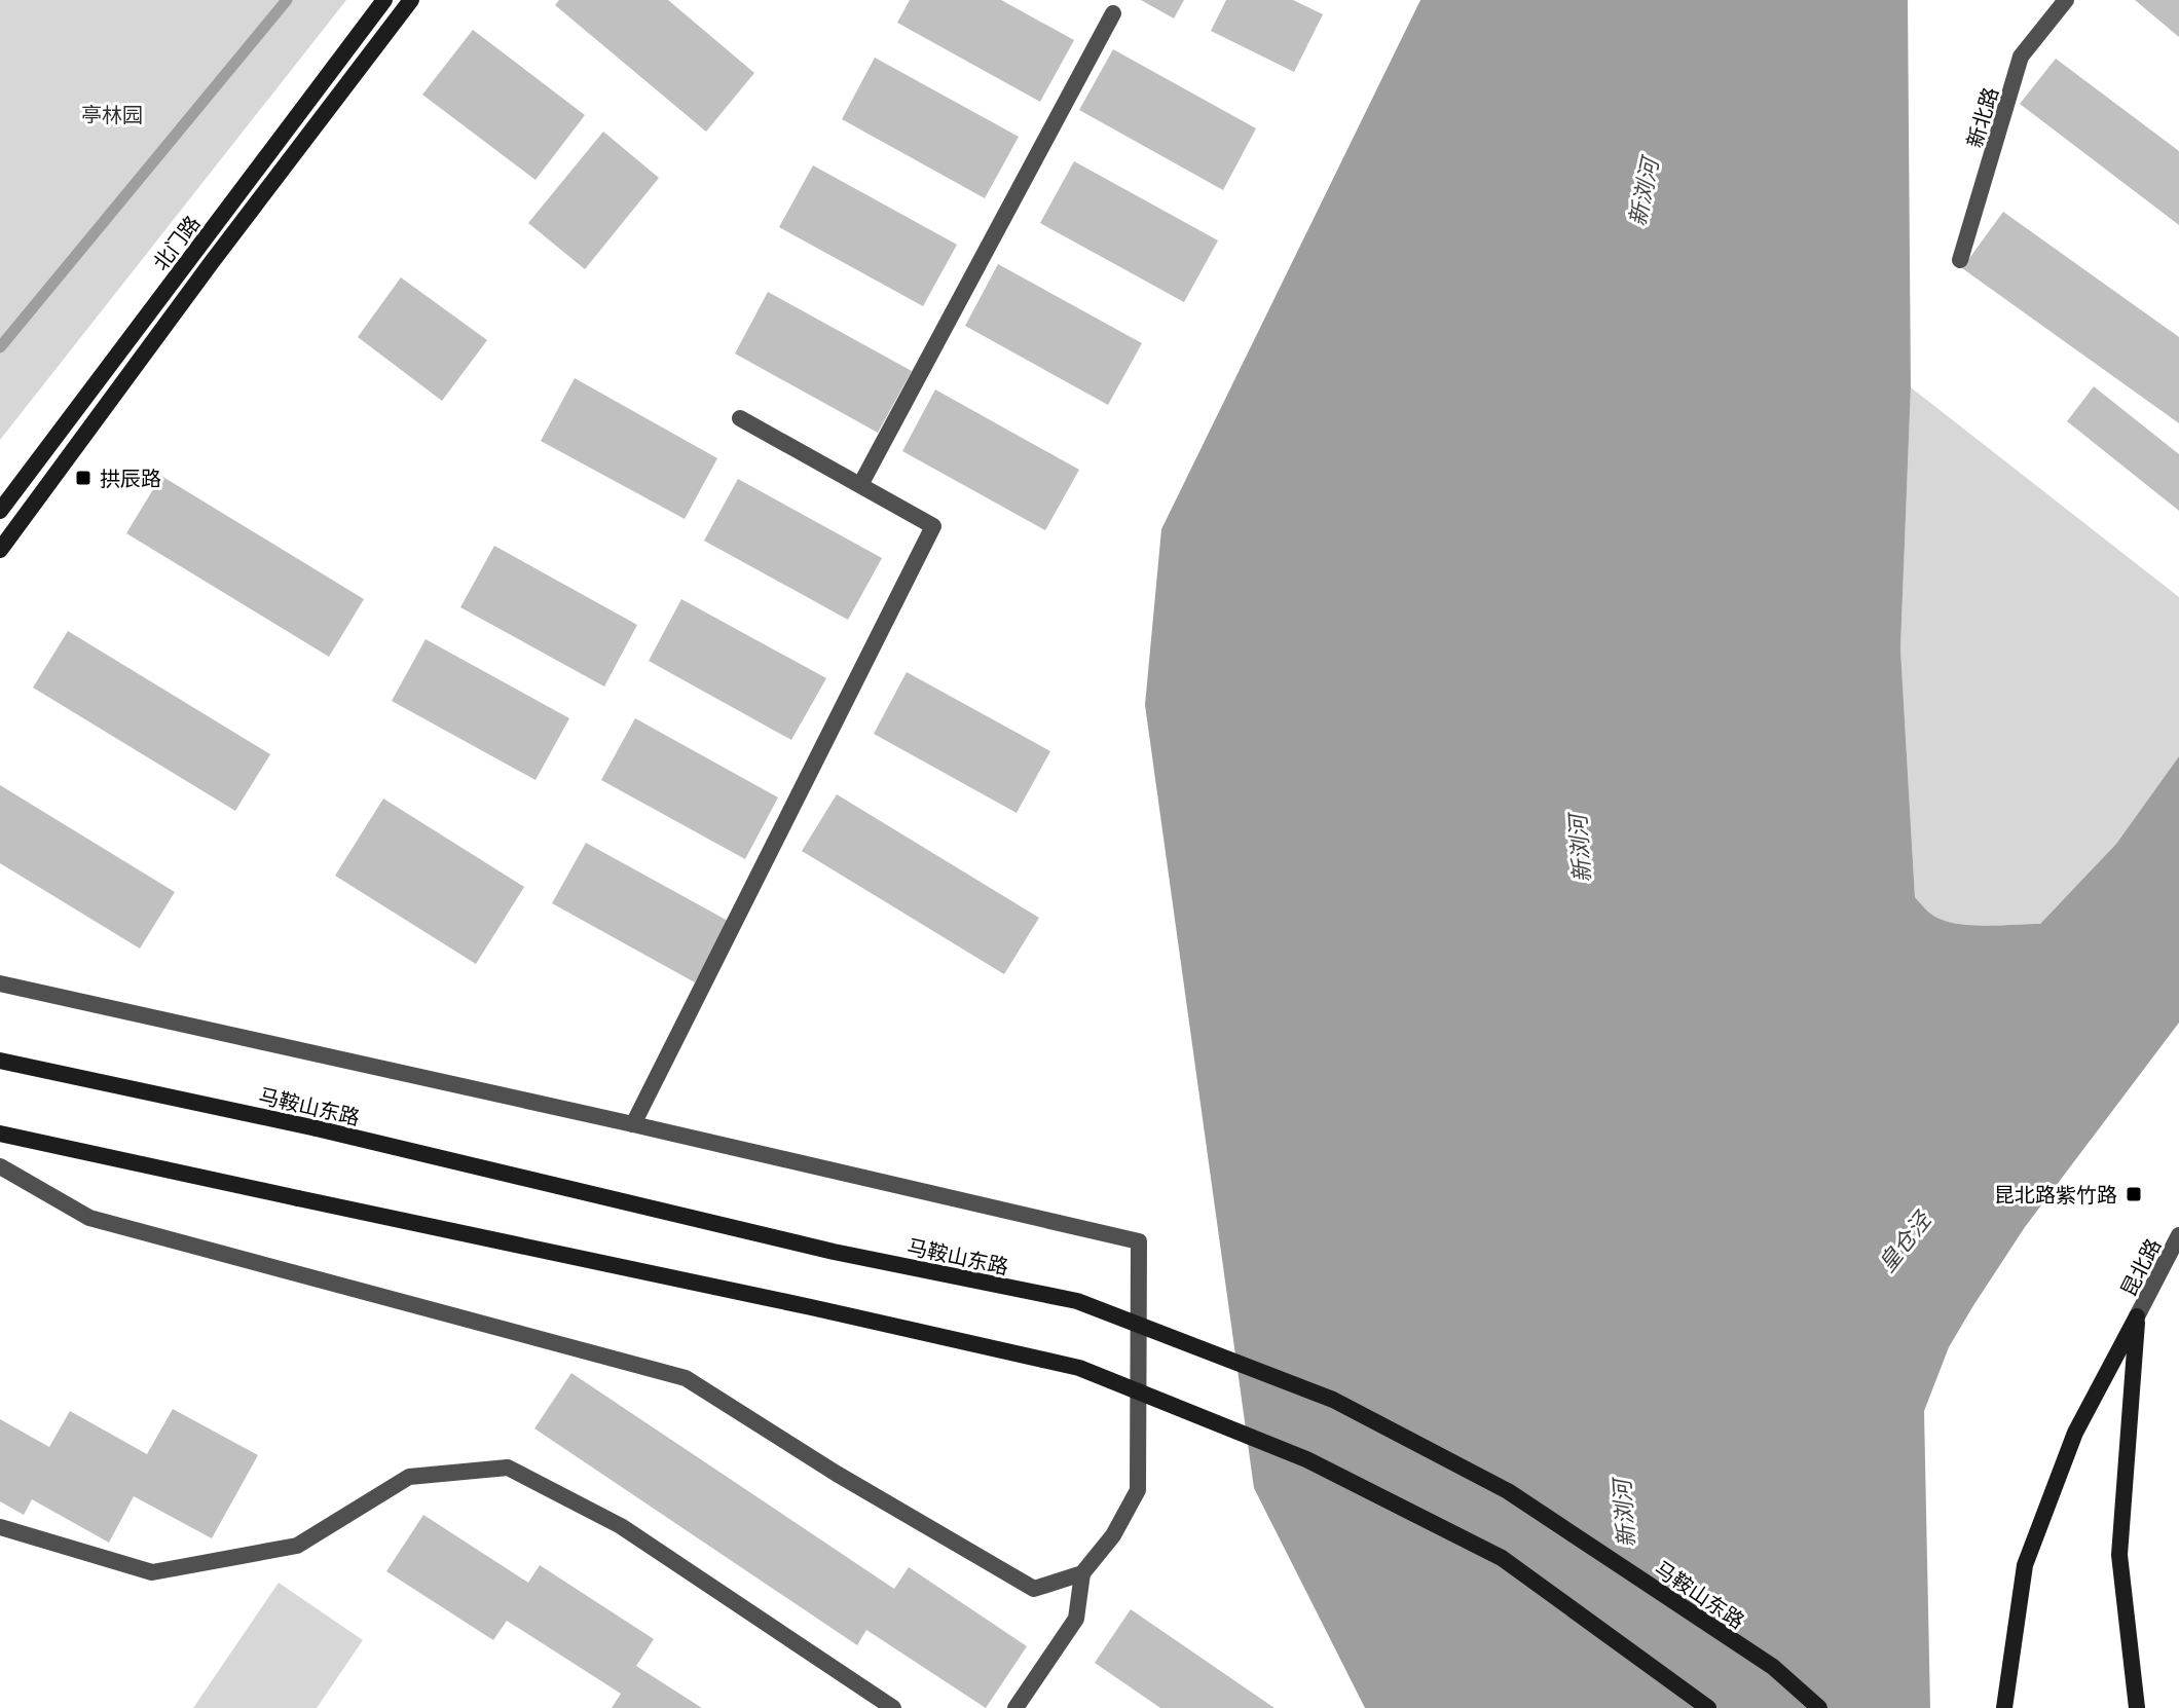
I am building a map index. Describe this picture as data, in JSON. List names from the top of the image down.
{
  "streets": {
    "main road": ["北门路", "马鞍山东路"],
    "street": ["新北路", "昆北路"]
  },
  "water": ["新浏河", "皇仓泾"],
  "parks": ["亭林园"],
  "places": {
    "transit": ["拱辰路", "昆北路紫竹路"]
  }
}
